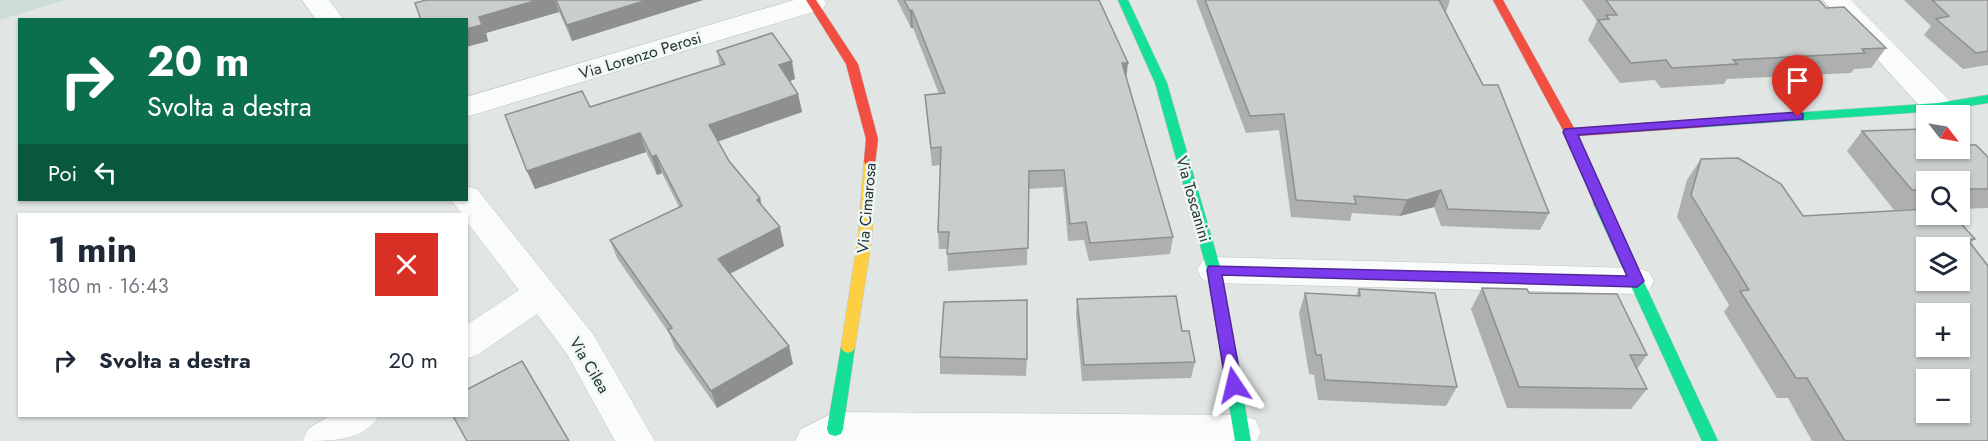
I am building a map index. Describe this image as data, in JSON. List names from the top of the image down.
{
  "streets": {
    "street": [
      "Via Lorenzo Perosi",
      "Via Toscanini",
      "Via Cimarosa",
      "Via Cilea"
    ]
  },
  "crossings": [
    ["Via Lorenzo Perosi", "Via Cimarosa"]
  ],
  "north": "bottom right",
  "page": {
    "turn": ["20 m", "Svolta a destra"],
    "map_buttons": ["+", "−"],
    "then": "Poi",
    "heading": ["1 min", "180 m · 16:43"],
    "list": [
      {
        "name": "Svolta a destra",
        "value": "20 m"
      }
    ]
  }
}
